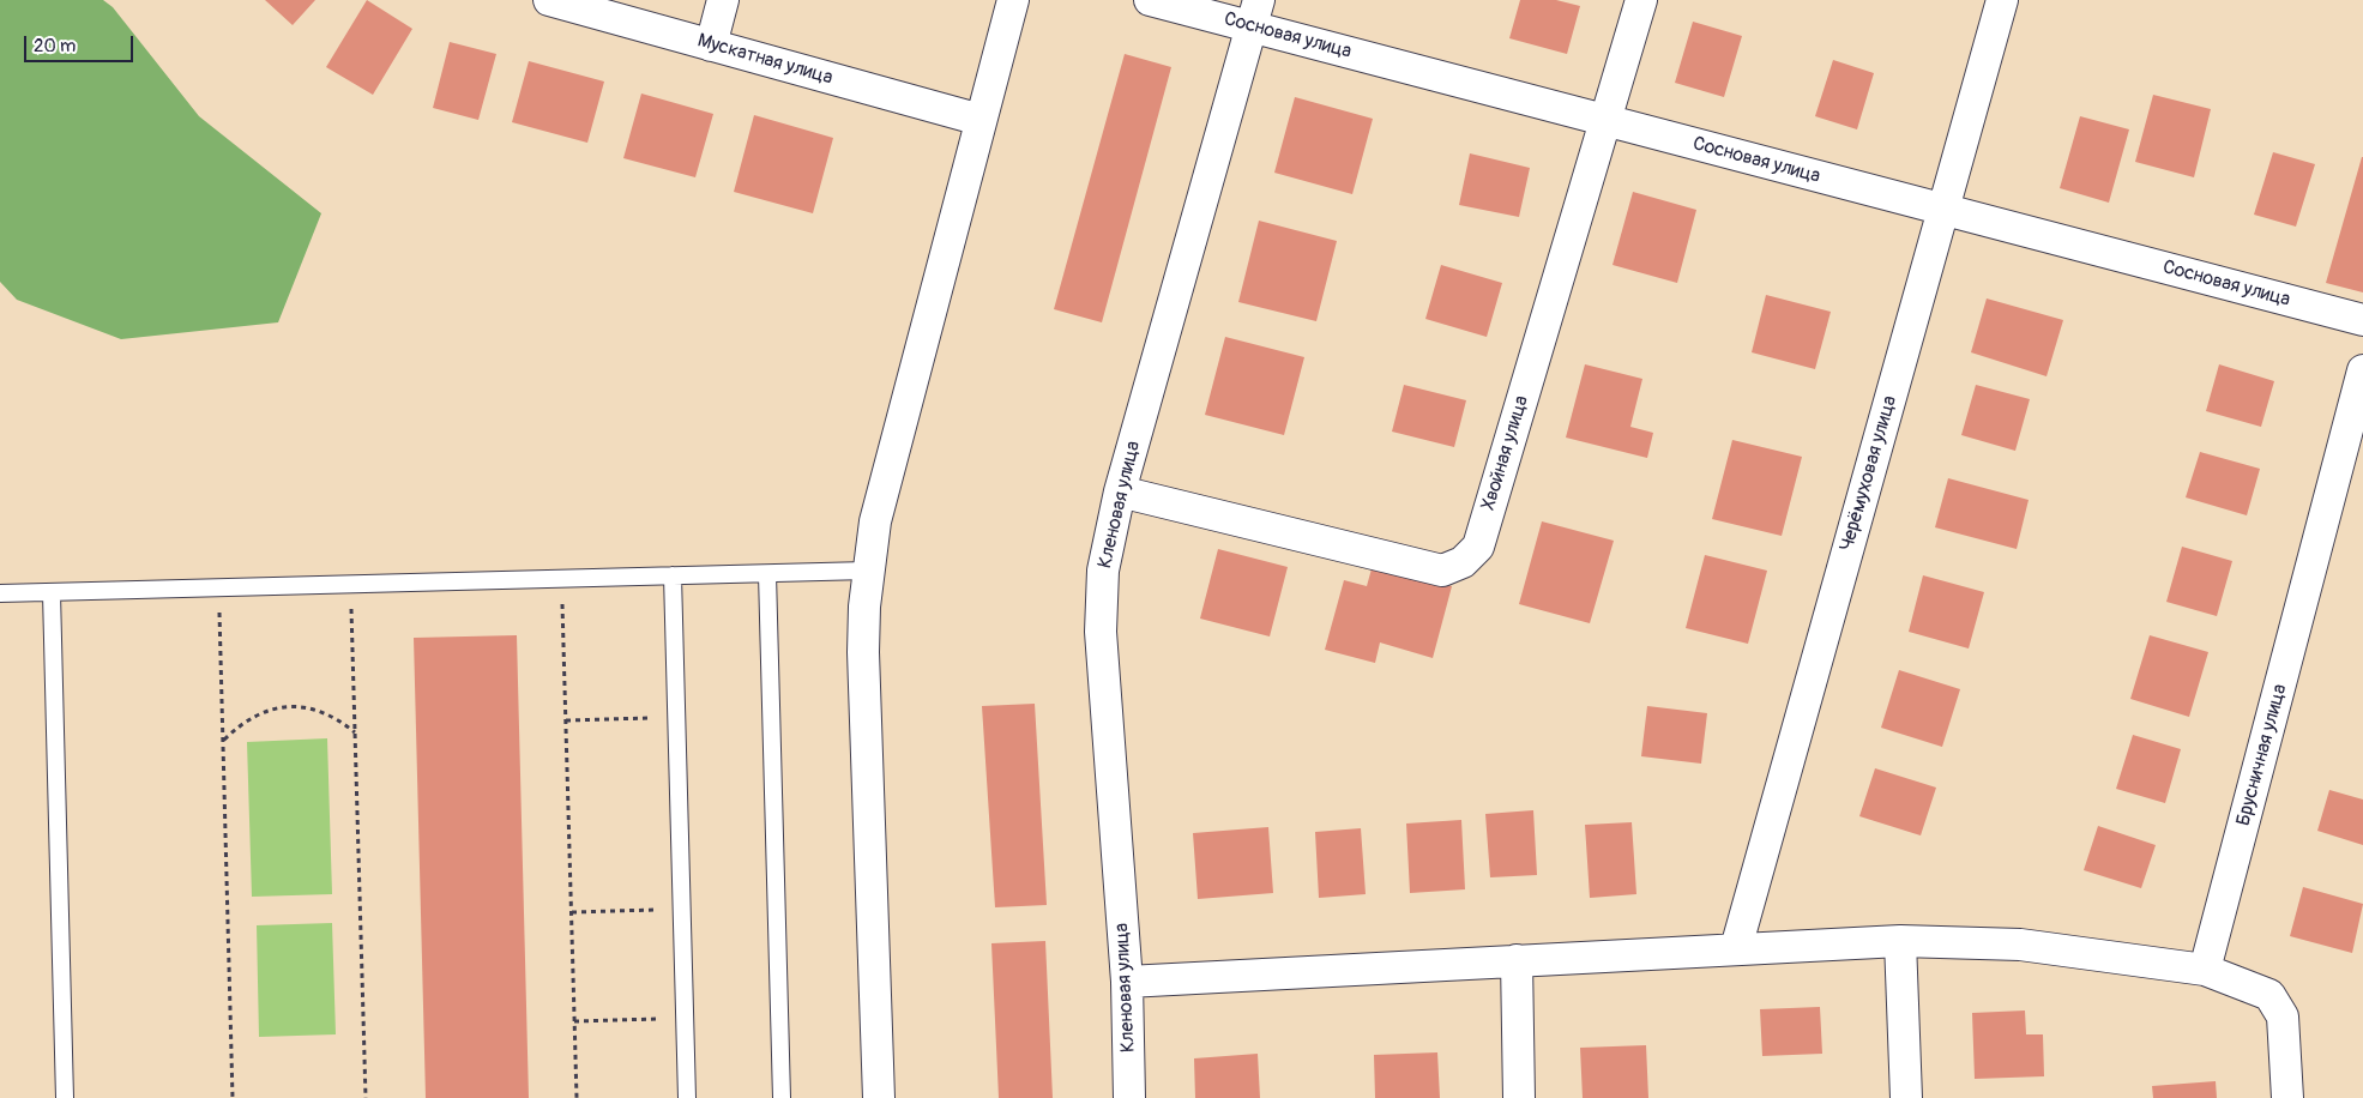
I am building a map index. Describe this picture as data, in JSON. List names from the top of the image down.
{
  "streets": {
    "street": [
      "Сосновая улица",
      "Мускатная улица",
      "Хвойная улица",
      "Черёмуховая улица",
      "Кленовая улица",
      "Брусничная улица"
    ]
  },
  "crossings": [
    ["Сосновая улица", "Хвойная улица"],
    ["Сосновая улица", "Черёмуховая улица"],
    ["Сосновая улица", "Кленовая улица"],
    ["Хвойная улица", "Кленовая улица"]
  ],
  "scale_bar": "20 m"
}
